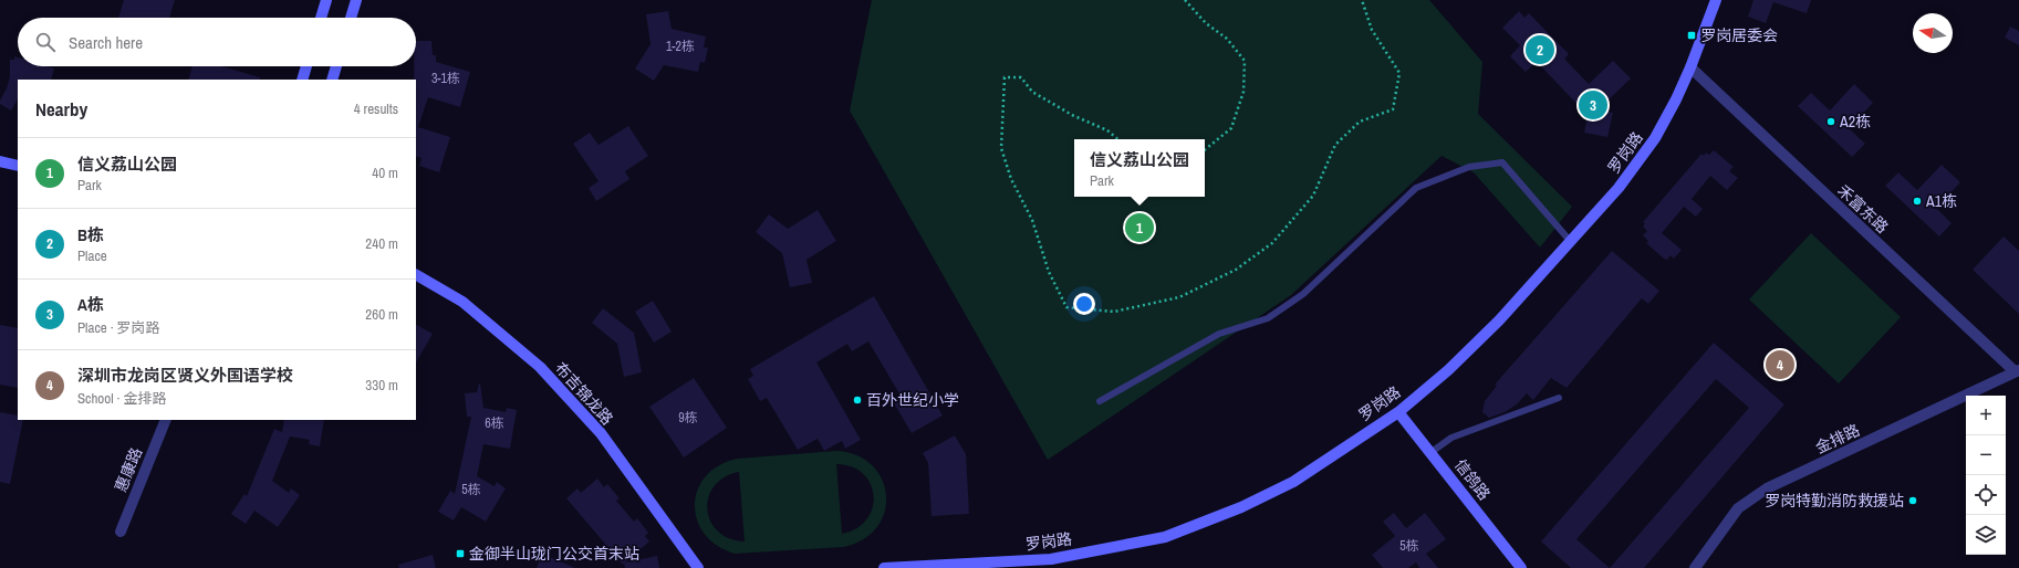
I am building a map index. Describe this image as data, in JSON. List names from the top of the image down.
{
  "streets": {
    "street": [
      "罗岗路",
      "禾富东路",
      "布吉锦龙路",
      "金排路",
      "惠康路",
      "信鸽路"
    ]
  },
  "crossings": [
    ["罗岗路", "禾富东路"],
    ["罗岗路", "信鸽路"],
    ["禾富东路", "金排路"]
  ],
  "places": {
    "transit": ["罗岗居委会", "金御半山珑门公交首末站"],
    "other": [
      "A2栋",
      "A1栋",
      "百外世纪小学",
      "罗岗特勤消防救援站"
    ]
  },
  "house_numbers": [
    "1-2栋",
    "3-1栋",
    "9栋",
    "6栋",
    "5栋",
    "5栋"
  ],
  "north": "left",
  "page": {
    "search": "Search here",
    "pins": [
      "2",
      "3",
      "1",
      "4"
    ],
    "heading": ["Nearby", "4 results"],
    "list": [
      {
        "mark": "1",
        "name": "信义荔山公园",
        "note": "Park",
        "value": "40 m"
      },
      {
        "mark": "2",
        "name": "B栋",
        "note": "Place",
        "value": "240 m"
      },
      {
        "mark": "3",
        "name": "A栋",
        "note": "Place · 罗岗路",
        "value": "260 m"
      },
      {
        "mark": "4",
        "name": "深圳市龙岗区贤义外国语学校",
        "note": "School · 金排路",
        "value": "330 m"
      }
    ],
    "popup": ["信义荔山公园", "Park"],
    "map_buttons": ["+", "−"]
  }
}
